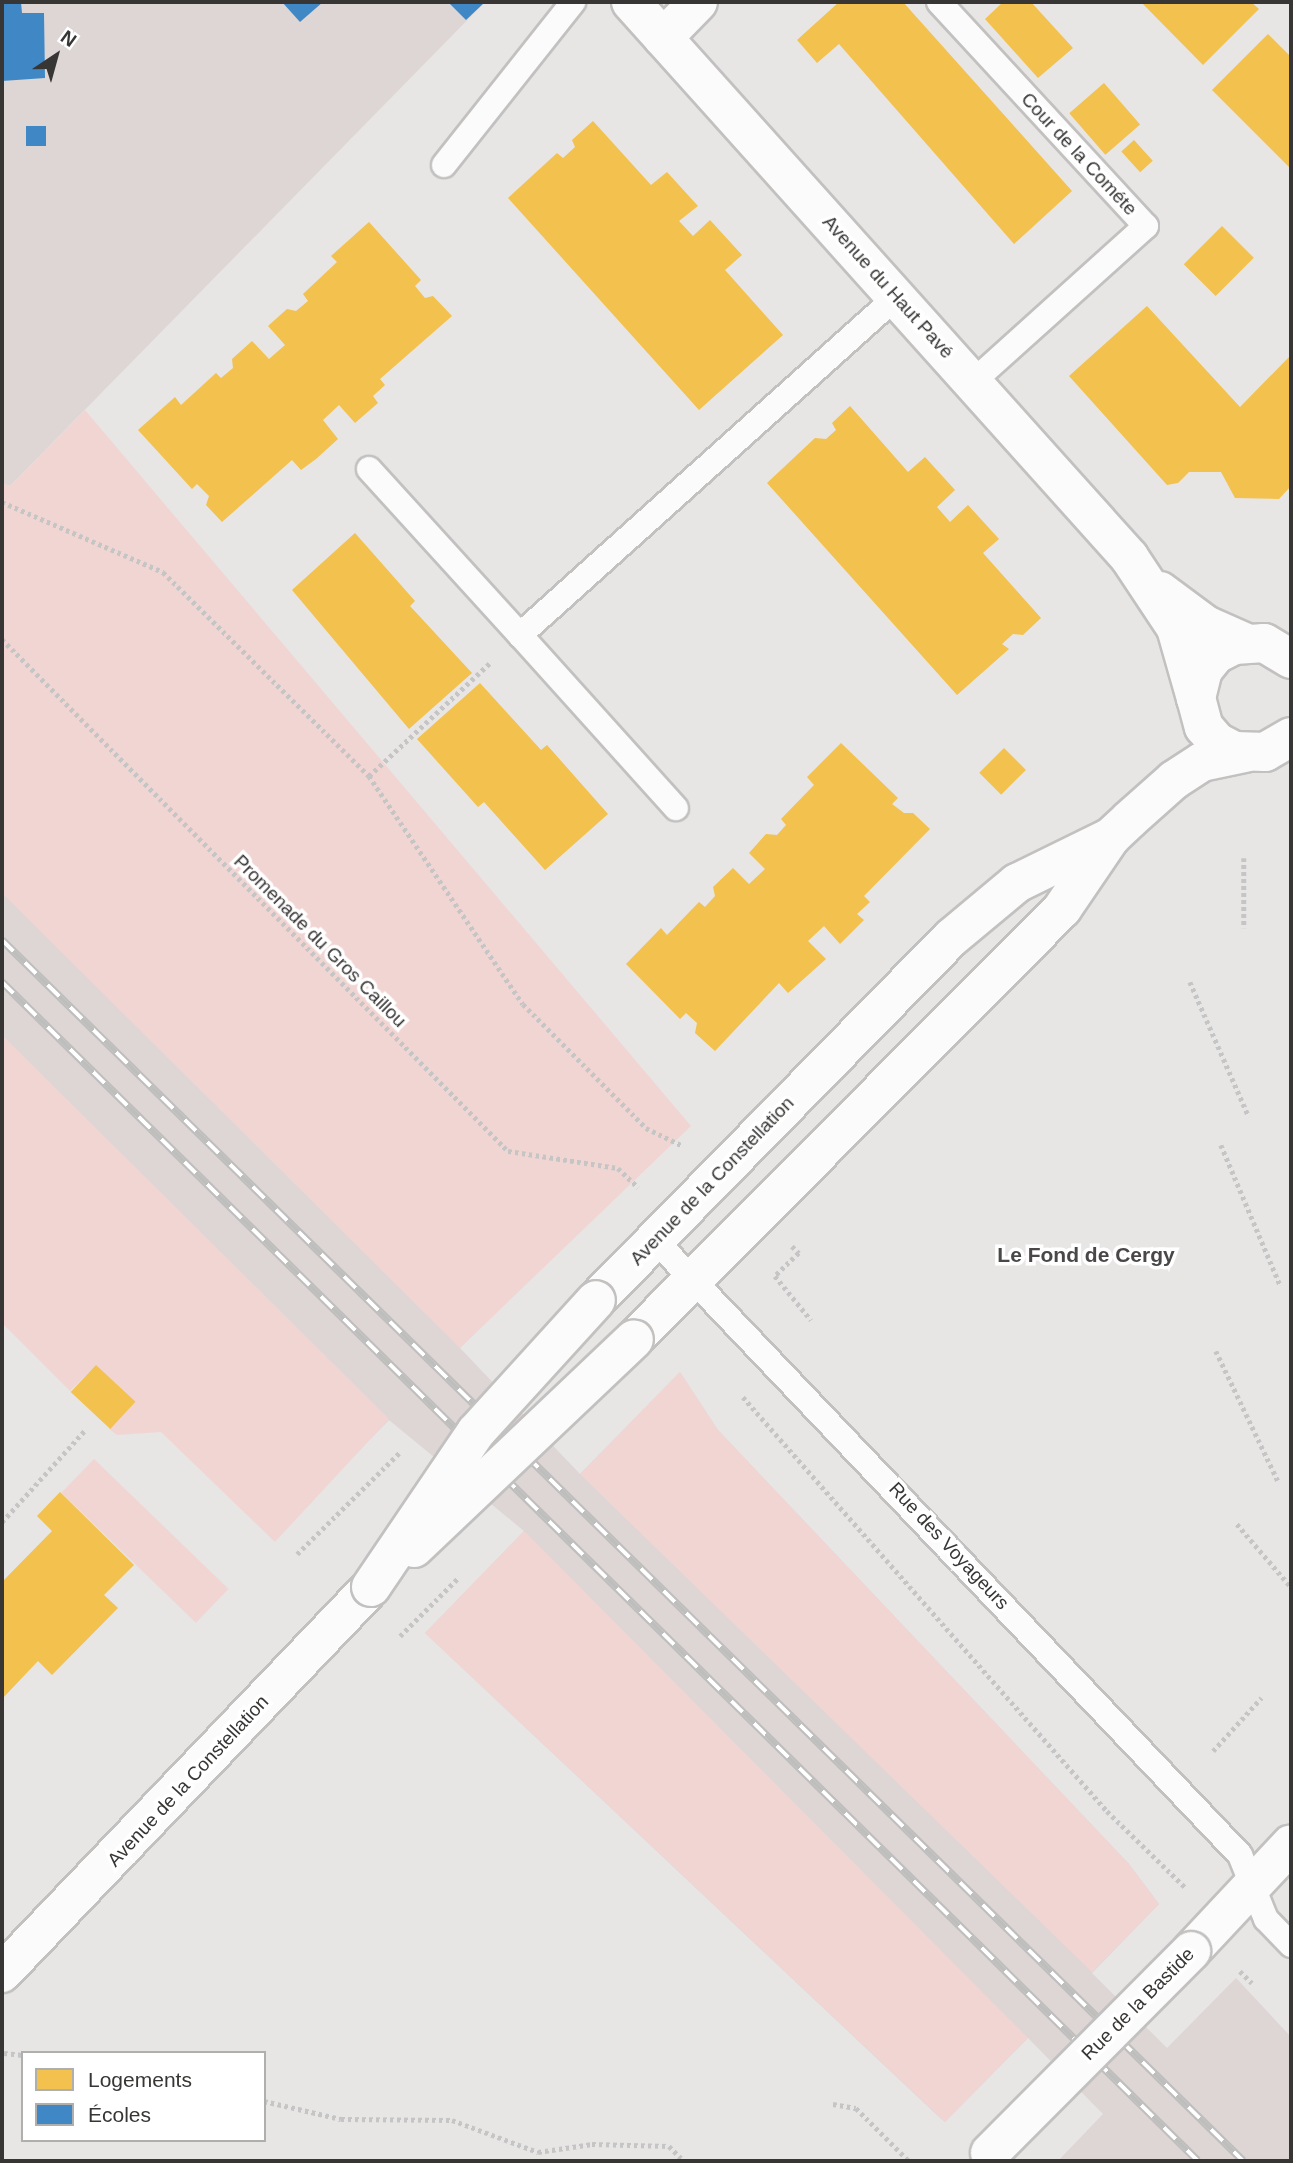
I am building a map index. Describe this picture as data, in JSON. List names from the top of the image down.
{
  "streets": {
    "street": ["Avenue du Haut Pavé", "Avenue de la Constellation", "Rue de la Bastide"],
    "lane": ["Cour de la Cométe", "Rue des Voyageurs"],
    "path": ["Promenade du Gros Caillou"]
  },
  "crossings": [
    ["Cour de la Cométe", "Avenue du Haut Pavé"],
    ["Avenue du Haut Pavé", "Avenue de la Constellation"],
    ["Avenue de la Constellation", "Rue des Voyageurs"],
    ["Rue des Voyageurs", "Rue de la Bastide"]
  ],
  "districts": ["Le Fond de Cergy"],
  "legend": ["Logements", "Écoles"],
  "north": "top right"
}
